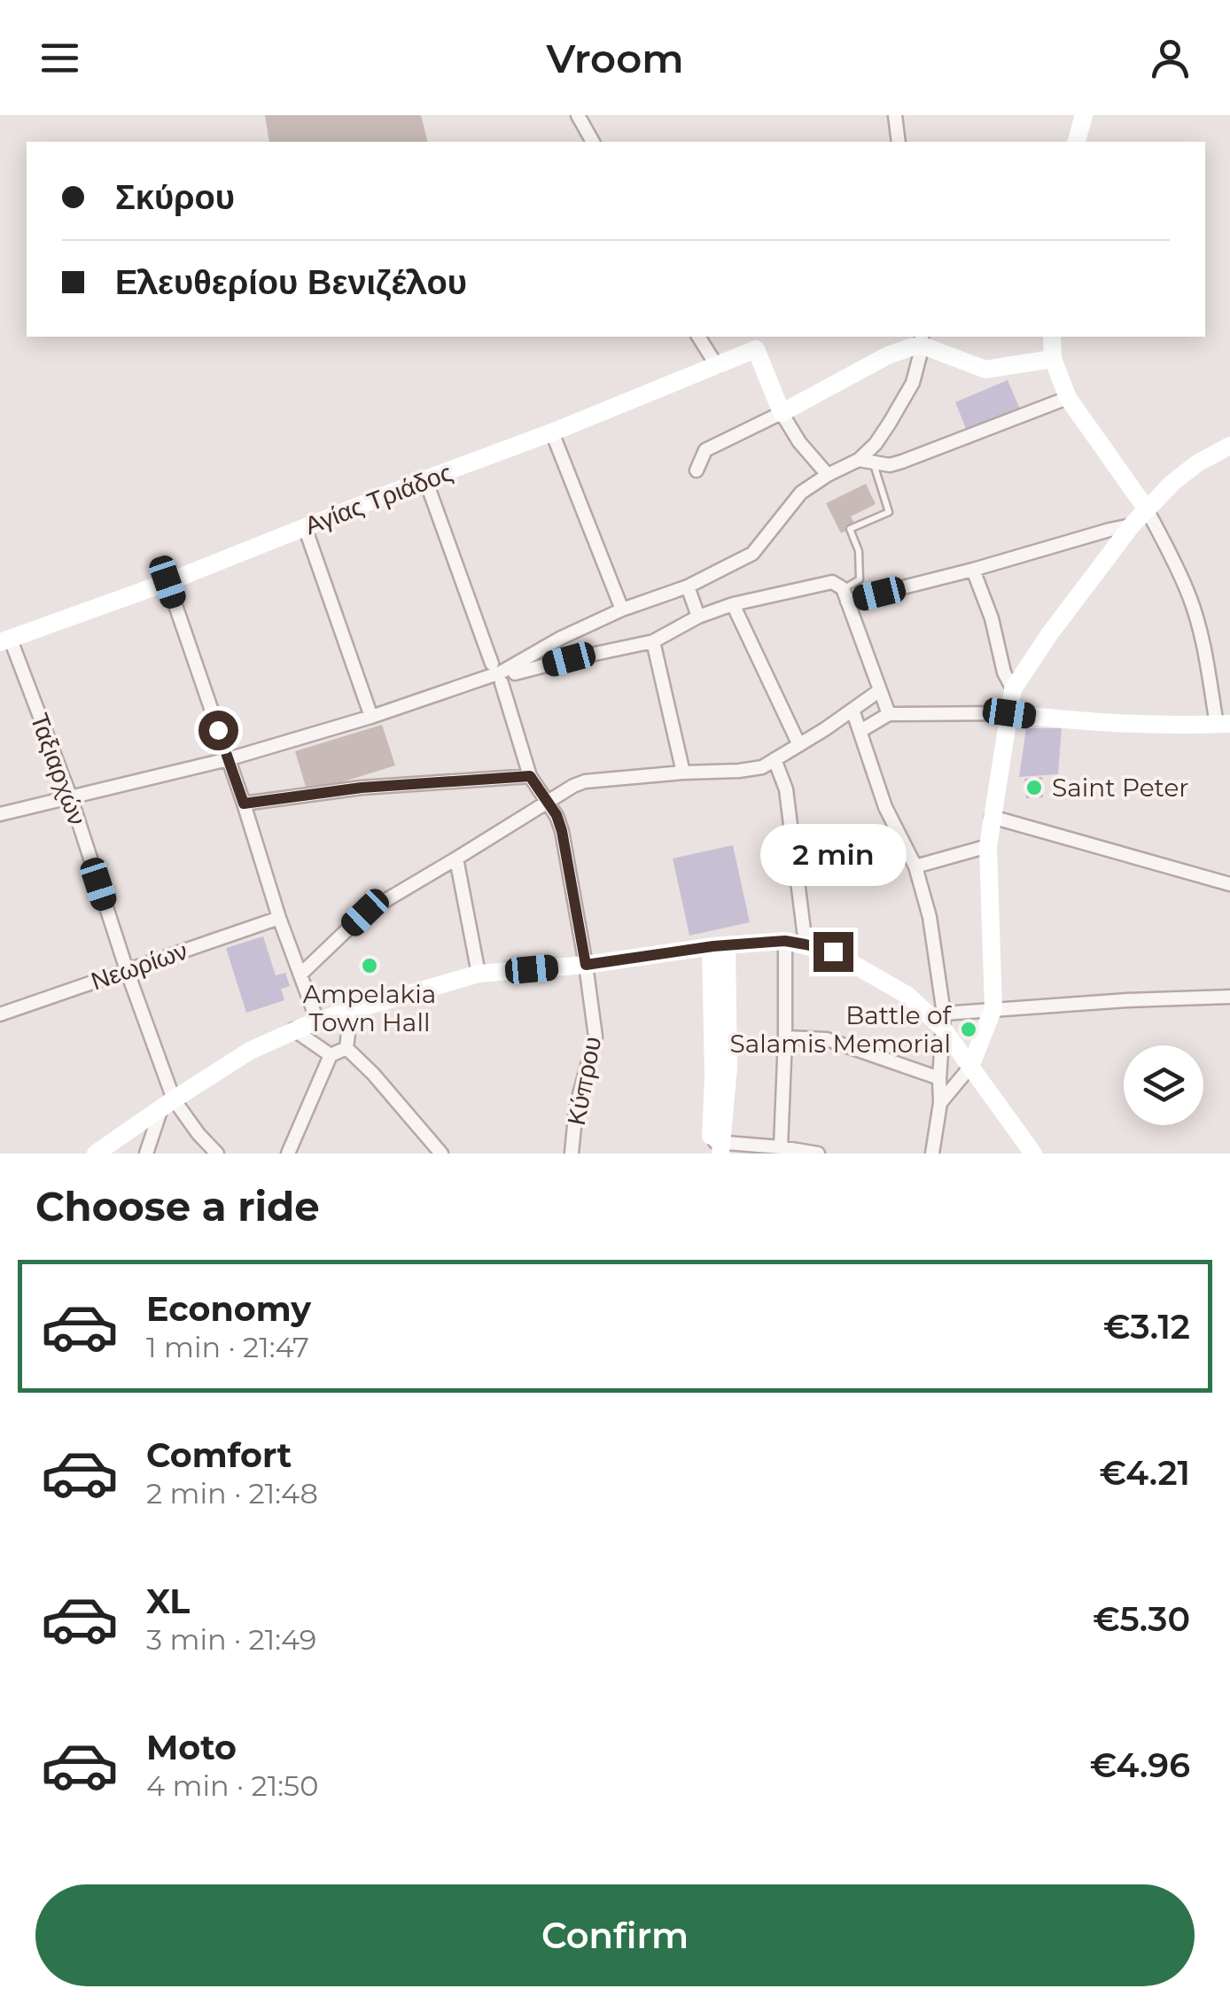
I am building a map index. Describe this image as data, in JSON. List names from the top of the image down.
{
  "streets": {
    "street": [
      "Αγίας Τριάδος",
      "Ταξιαρχών",
      "Νεωρίων",
      "Κύπρου"
    ]
  },
  "crossings": [
    ["Αγίας Τριάδος", "Ταξιαρχών"],
    ["Ταξιαρχών", "Νεωρίων"]
  ],
  "places": ["Saint Peter", "Ampelakia Town Hall", "Battle of Salamis Memorial"],
  "page": {
    "header": "Vroom",
    "banner": ["Σκύρου", "Ελευθερίου Βενιζέλου"],
    "bubble": "2 min",
    "heading": "Choose a ride",
    "list": [
      {
        "name": "Economy",
        "note": "1 min · 21:47",
        "value": "€3.12"
      },
      {
        "name": "Comfort",
        "note": "2 min · 21:48",
        "value": "€4.21"
      },
      {
        "name": "XL",
        "note": "3 min · 21:49",
        "value": "€5.30"
      },
      {
        "name": "Moto",
        "note": "4 min · 21:50",
        "value": "€4.96"
      }
    ],
    "buttons": "Confirm"
  }
}
